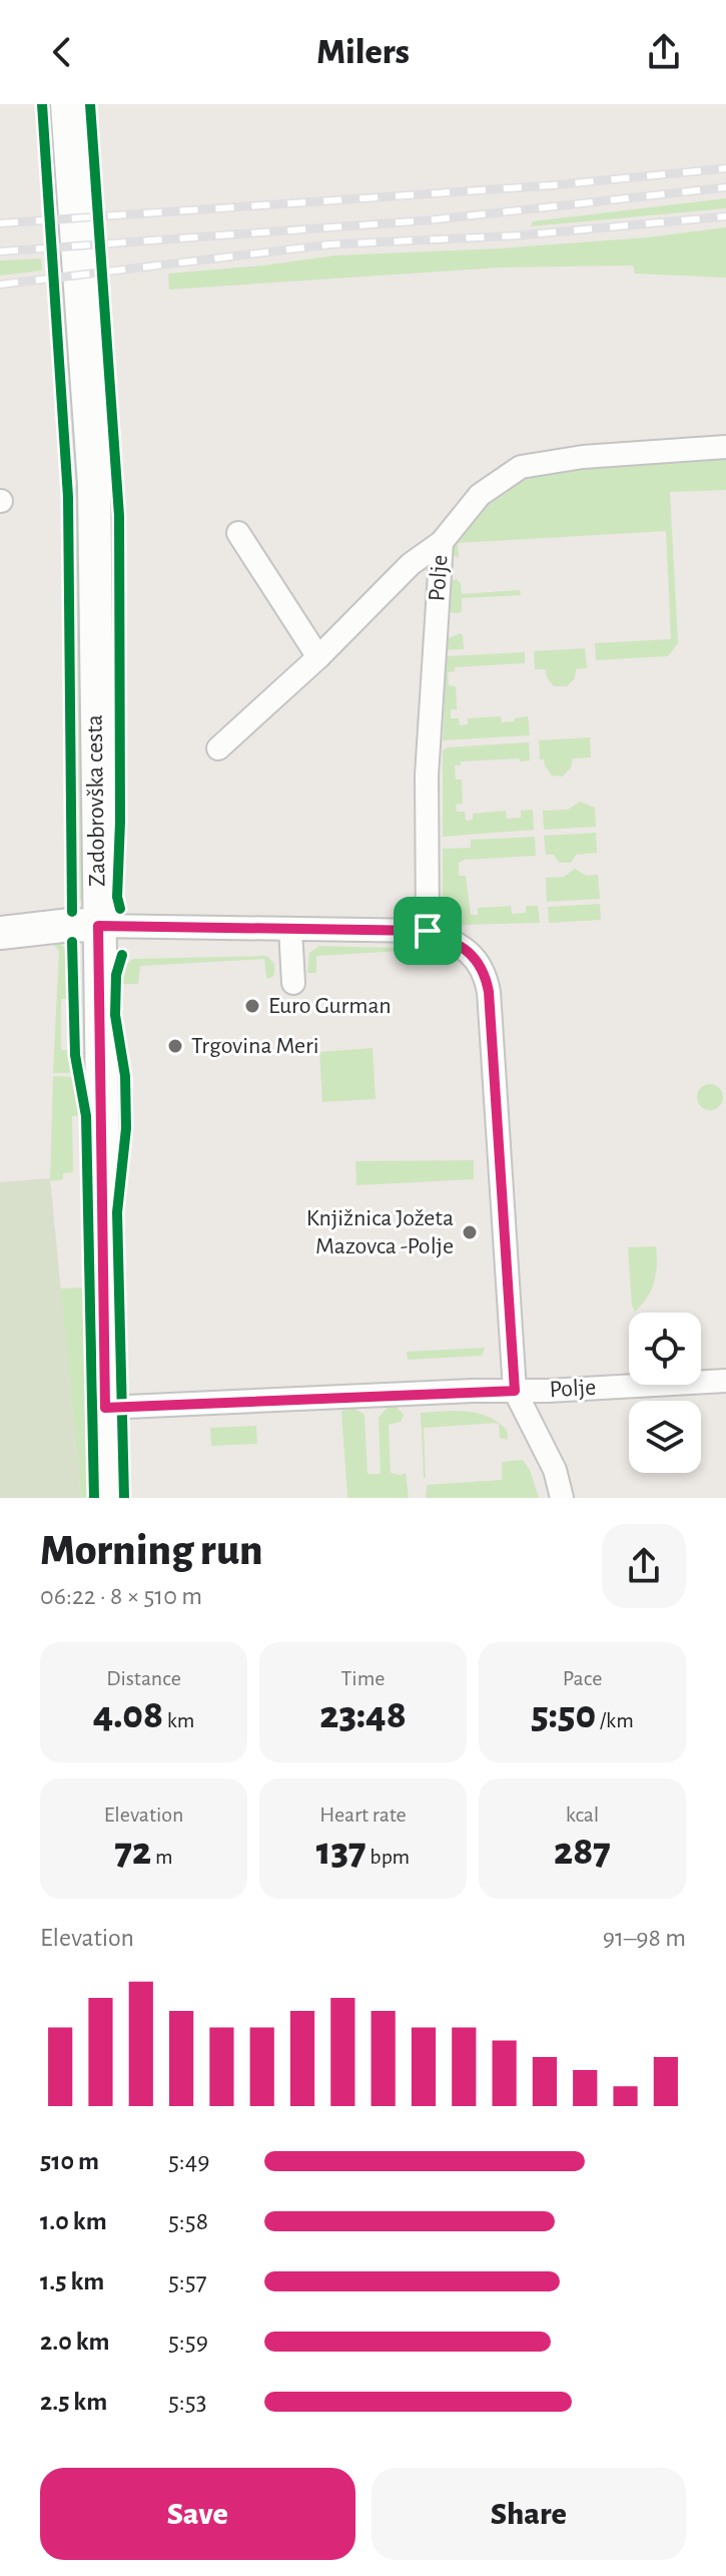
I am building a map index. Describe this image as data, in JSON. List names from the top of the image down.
{
  "streets": {
    "main road": ["Zadobrovška cesta"],
    "street": ["Polje"]
  },
  "crossings": [
    ["Polje", "Zadobrovška cesta"]
  ],
  "places": ["Euro Gurman", "Trgovina Meri", "Knjižnica Jožeta Mazovca -Polje"],
  "page": {
    "header": "Milers",
    "heading": ["Morning run", "06:22 · 8 × 510 m"],
    "stats": [
      ["Distance", "4.08 km"],
      ["Time", "23:48"],
      ["Pace", "5:50 /km"],
      ["Elevation", "72 m"],
      ["Heart rate", "137 bpm"],
      ["kcal", "287"]
    ],
    "chart": ["Elevation", "91–98 m"],
    "list": [
      {
        "name": "510 m",
        "note": "5:49"
      },
      {
        "name": "1.0 km",
        "note": "5:58"
      },
      {
        "name": "1.5 km",
        "note": "5:57"
      },
      {
        "name": "2.0 km",
        "note": "5:59"
      },
      {
        "name": "2.5 km",
        "note": "5:53"
      }
    ],
    "buttons": ["Save", "Share"]
  }
}
